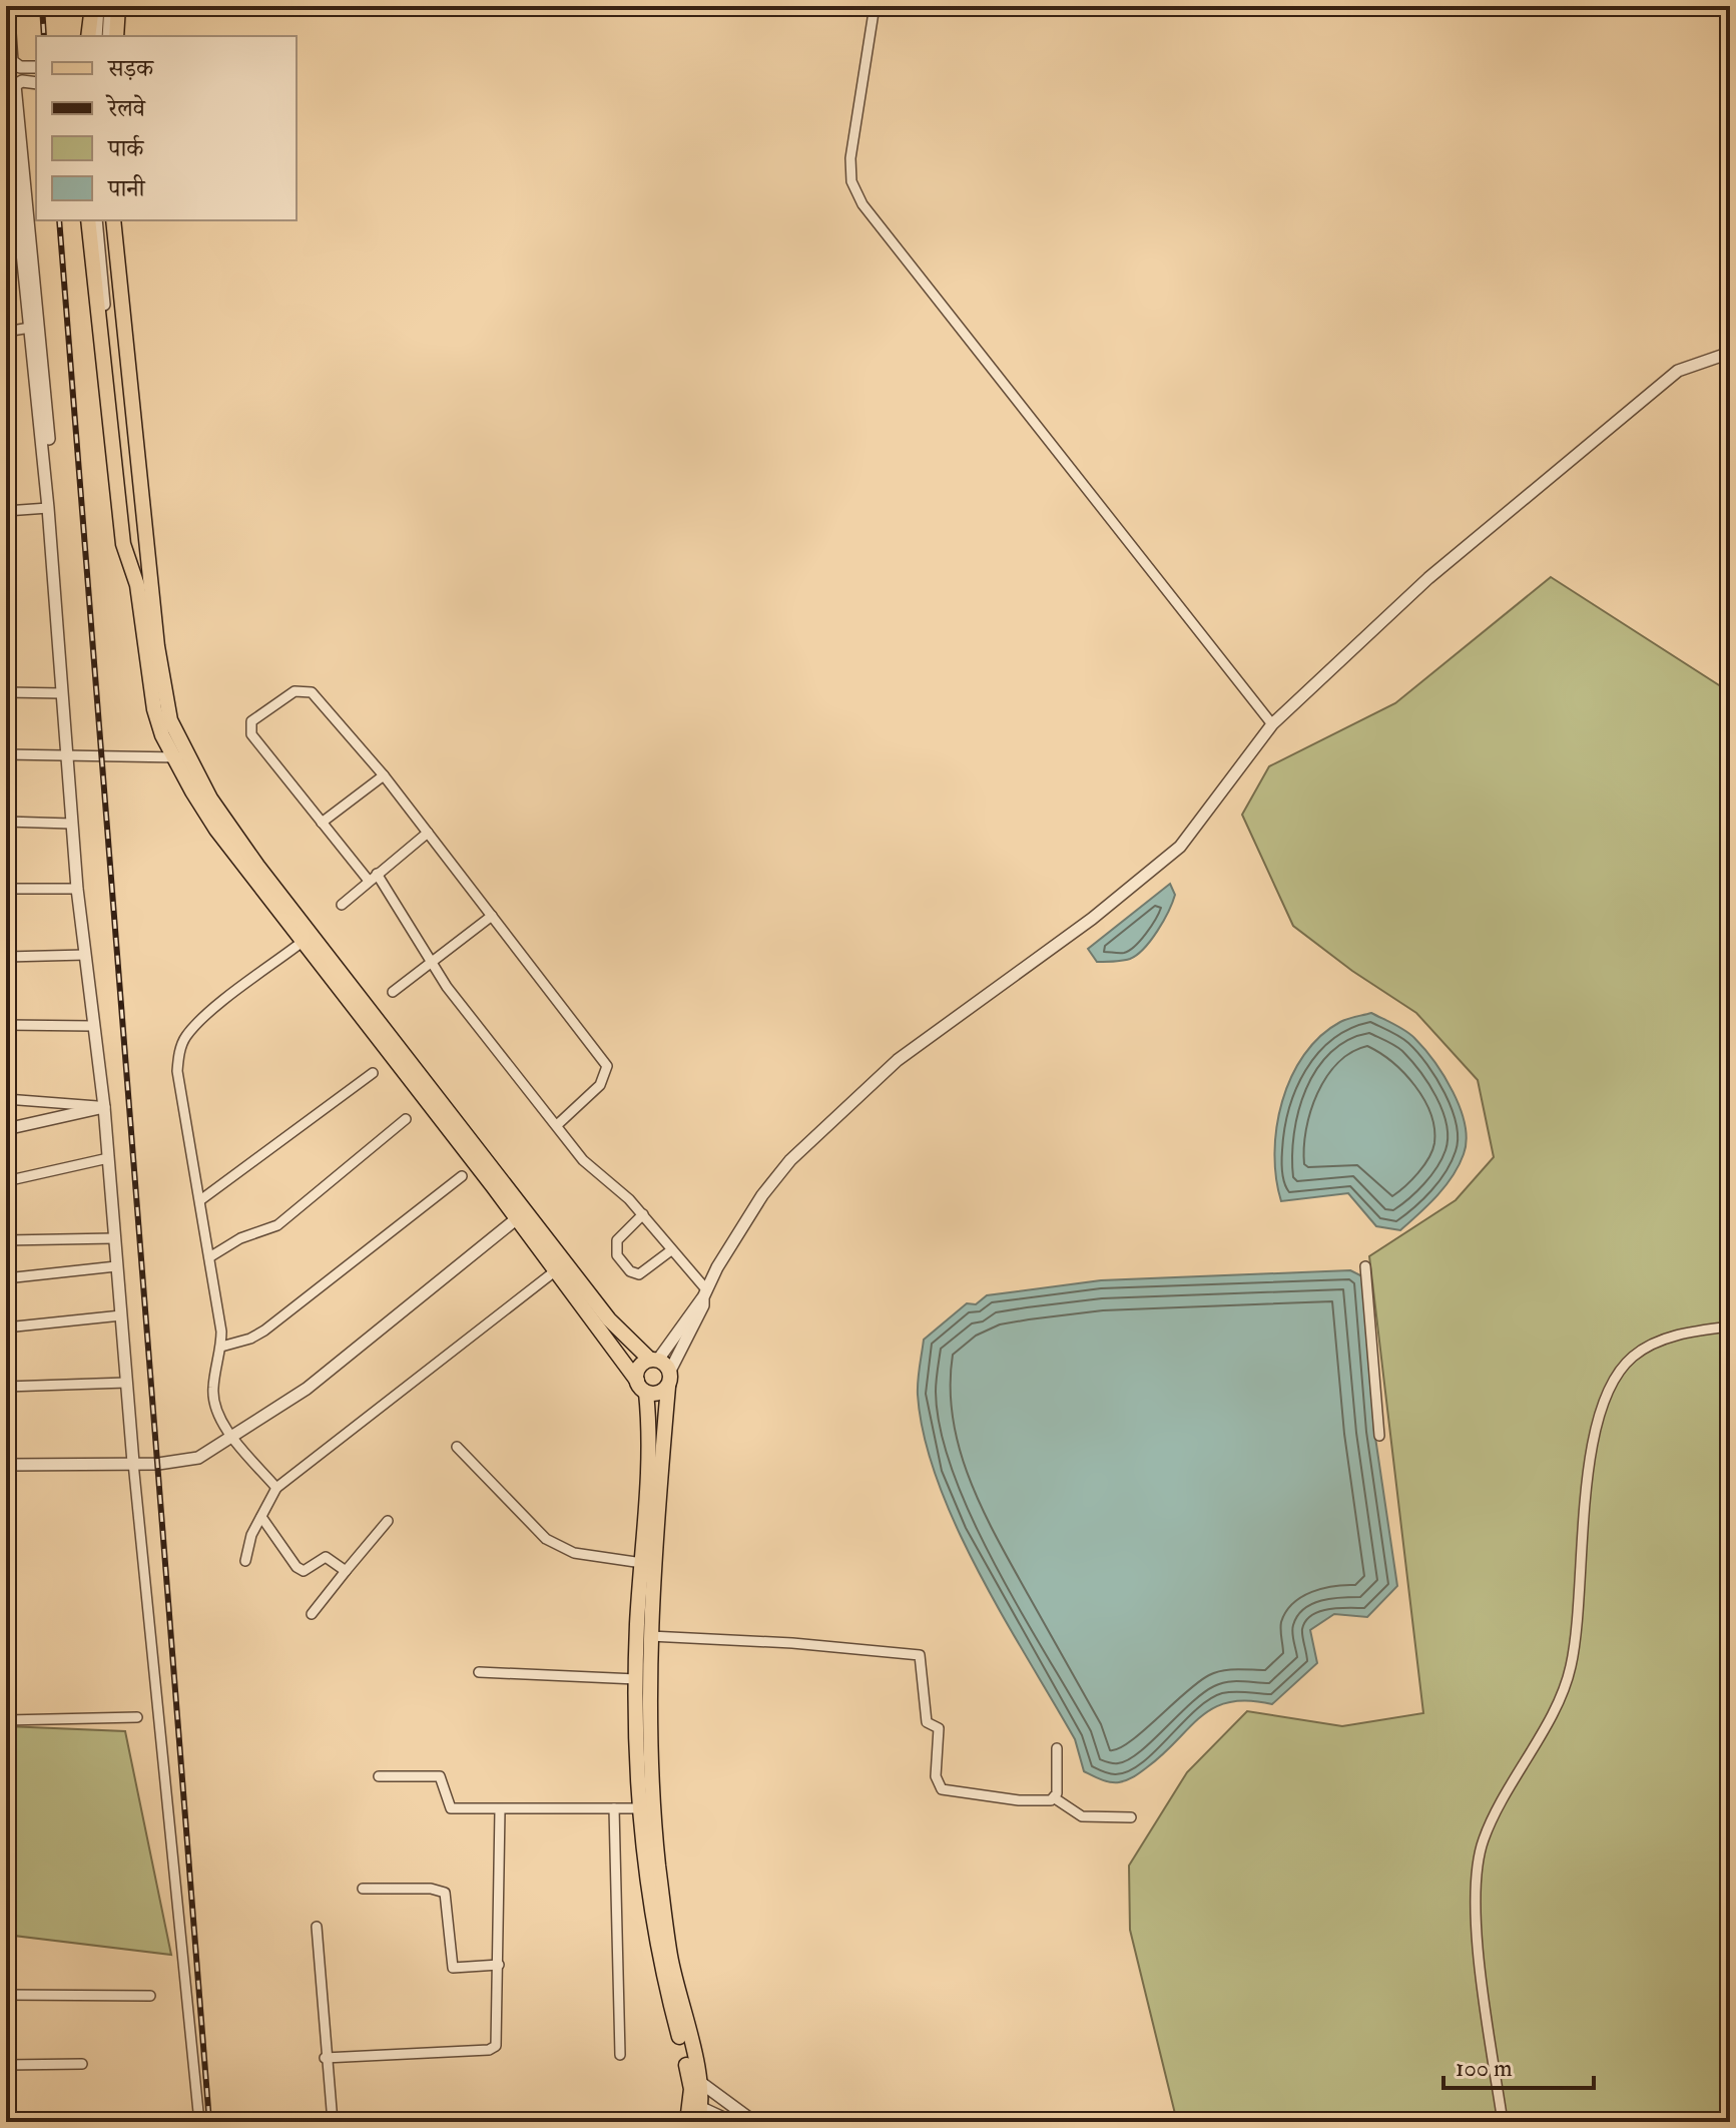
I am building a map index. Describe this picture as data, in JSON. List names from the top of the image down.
{
  "legend": [
    "सड़क",
    "रेलवे",
    "पार्क",
    "पानी"
  ],
  "scale_bar": "100 m"
}
